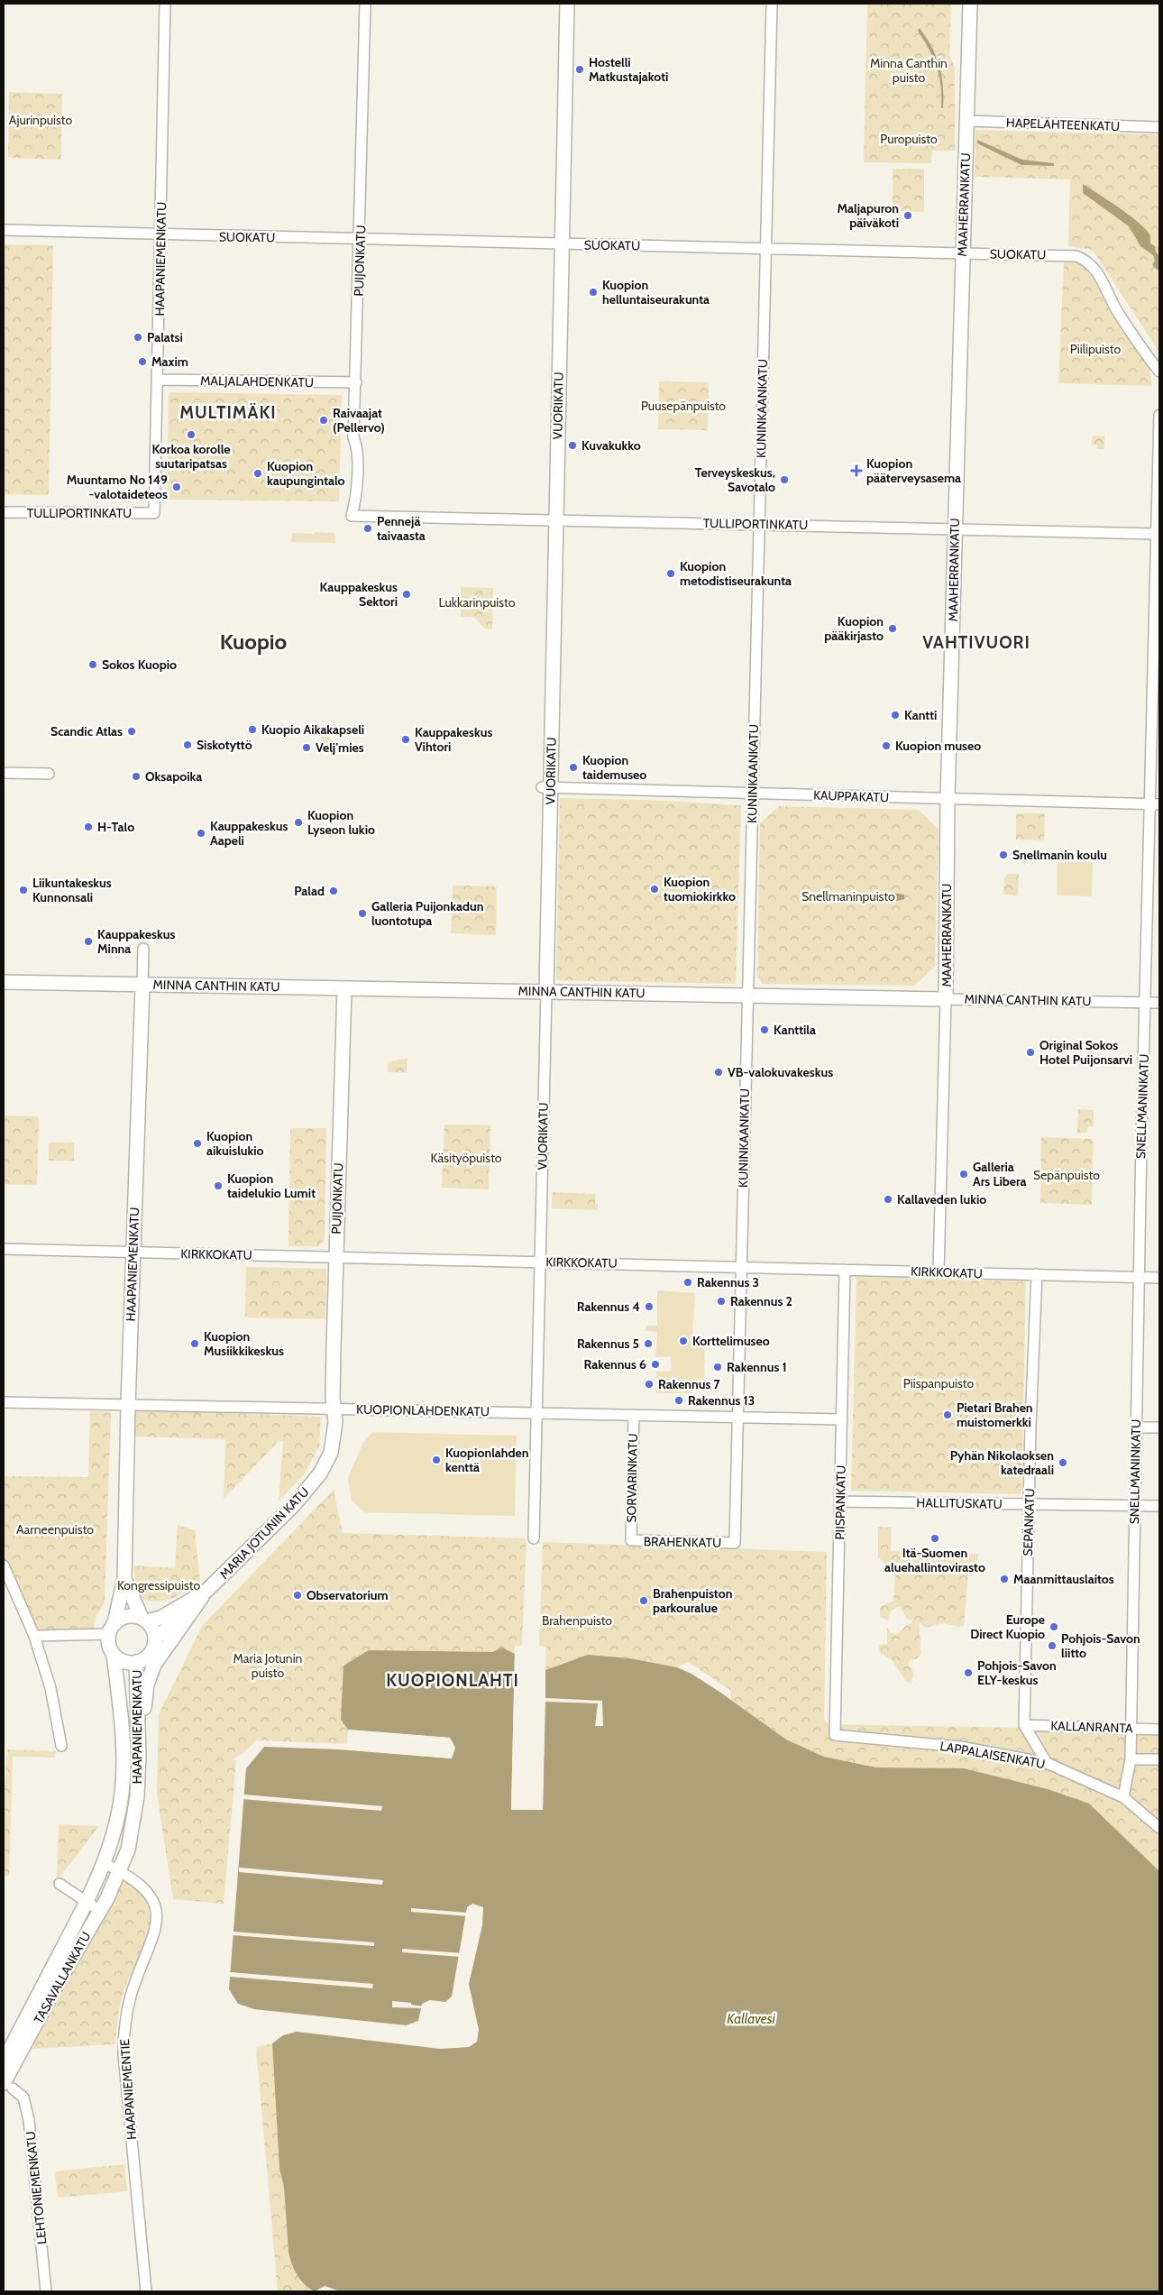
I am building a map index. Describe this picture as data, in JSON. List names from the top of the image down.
{
  "streets": {
    "main road": [
      "MAAHERRANKATU",
      "HAAPANIEMENKATU",
      "PUIJONKATU",
      "VUORIKATU",
      "MINNA CANTHIN KATU",
      "MARIA JOTUNIN KATU",
      "TASAVALLANKATU"
    ],
    "street": [
      "HAPELÄHTEENKATU",
      "SUOKATU",
      "MALJALAHDENKATU",
      "KUNINKAANKATU",
      "TULLIPORTINKATU",
      "KAUPPAKATU",
      "SNELLMANINKATU",
      "KIRKKOKATU",
      "KUOPIONLAHDENKATU",
      "SORVARINKATU",
      "PIISPANKATU",
      "HALLITUSKATU",
      "SEPÄNKATU",
      "BRAHENKATU",
      "KALLANRANTA",
      "LAPPALAISENKATU",
      "HAAPANIEMENTIE",
      "LEHTONIEMENKATU"
    ]
  },
  "crossings": [
    ["HAPELÄHTEENKATU", "MAAHERRANKATU"],
    ["MAAHERRANKATU", "SUOKATU"],
    ["MAAHERRANKATU", "TULLIPORTINKATU"],
    ["MAAHERRANKATU", "KAUPPAKATU"],
    ["MAAHERRANKATU", "MINNA CANTHIN KATU"],
    ["MAAHERRANKATU", "KIRKKOKATU"],
    ["SUOKATU", "HAAPANIEMENKATU"],
    ["SUOKATU", "PUIJONKATU"],
    ["SUOKATU", "VUORIKATU"],
    ["SUOKATU", "KUNINKAANKATU"],
    ["HAAPANIEMENKATU", "MALJALAHDENKATU"],
    ["HAAPANIEMENKATU", "TULLIPORTINKATU"],
    ["HAAPANIEMENKATU", "MINNA CANTHIN KATU"],
    ["HAAPANIEMENKATU", "KIRKKOKATU"],
    ["HAAPANIEMENKATU", "KUOPIONLAHDENKATU"],
    ["HAAPANIEMENKATU", "MARIA JOTUNIN KATU"],
    ["HAAPANIEMENKATU", "TASAVALLANKATU"],
    ["HAAPANIEMENKATU", "HAAPANIEMENTIE"],
    ["PUIJONKATU", "MALJALAHDENKATU"],
    ["PUIJONKATU", "TULLIPORTINKATU"],
    ["PUIJONKATU", "MINNA CANTHIN KATU"],
    ["PUIJONKATU", "KIRKKOKATU"],
    ["PUIJONKATU", "KUOPIONLAHDENKATU"],
    ["PUIJONKATU", "MARIA JOTUNIN KATU"],
    ["VUORIKATU", "TULLIPORTINKATU"],
    ["VUORIKATU", "KAUPPAKATU"],
    ["VUORIKATU", "MINNA CANTHIN KATU"],
    ["VUORIKATU", "KIRKKOKATU"],
    ["VUORIKATU", "KUOPIONLAHDENKATU"],
    ["KUNINKAANKATU", "TULLIPORTINKATU"],
    ["KUNINKAANKATU", "KAUPPAKATU"],
    ["KUNINKAANKATU", "MINNA CANTHIN KATU"],
    ["KUNINKAANKATU", "KIRKKOKATU"],
    ["KUNINKAANKATU", "KUOPIONLAHDENKATU"],
    ["KUNINKAANKATU", "BRAHENKATU"],
    ["TULLIPORTINKATU", "SNELLMANINKATU"],
    ["KAUPPAKATU", "SNELLMANINKATU"],
    ["MINNA CANTHIN KATU", "SNELLMANINKATU"],
    ["SNELLMANINKATU", "KIRKKOKATU"],
    ["SNELLMANINKATU", "HALLITUSKATU"],
    ["SNELLMANINKATU", "KALLANRANTA"],
    ["SNELLMANINKATU", "LAPPALAISENKATU"],
    ["KIRKKOKATU", "PIISPANKATU"],
    ["KIRKKOKATU", "SEPÄNKATU"],
    ["KUOPIONLAHDENKATU", "SORVARINKATU"],
    ["KUOPIONLAHDENKATU", "PIISPANKATU"],
    ["KUOPIONLAHDENKATU", "MARIA JOTUNIN KATU"],
    ["SORVARINKATU", "BRAHENKATU"],
    ["PIISPANKATU", "HALLITUSKATU"],
    ["PIISPANKATU", "LAPPALAISENKATU"],
    ["HALLITUSKATU", "SEPÄNKATU"],
    ["SEPÄNKATU", "KALLANRANTA"],
    ["TASAVALLANKATU", "HAAPANIEMENTIE"],
    ["TASAVALLANKATU", "LEHTONIEMENKATU"]
  ],
  "districts": [
    "MULTIMÄKI",
    "Kuopio",
    "VAHTIVUORI",
    "KUOPIONLAHTI"
  ],
  "water": ["Kallavesi"],
  "parks": [
    "Minna Canthin puisto",
    "Ajurinpuisto",
    "Puropuisto",
    "Piilipuisto",
    "Puusepänpuisto",
    "Lukkarinpuisto",
    "Snellmaninpuisto",
    "Käsityöpuisto",
    "Sepänpuisto",
    "Piispanpuisto",
    "Aarneenpuisto",
    "Kongressipuisto",
    "Brahenpuisto",
    "Maria Jotunin puisto"
  ],
  "places": {
    "other": [
      "Hostelli Matkustajakoti",
      "Maljapuron päiväkoti",
      "Kuopion helluntaiseurakunta",
      "Palatsi",
      "Maxim",
      "Raivaajat (Pellervo)",
      "Korkoa korolle suutaripatsas",
      "Kuvakukko",
      "Kuopion kaupungintalo",
      "Terveyskeskus, Savotalo",
      "Muuntamo No 149 -valotaideteos",
      "Pennejä taivaasta",
      "Kuopion metodistiseurakunta",
      "Kauppakeskus Sektori",
      "Kuopion pääkirjasto",
      "Sokos Kuopio",
      "Kantti",
      "Kuopio Aikakapseli",
      "Scandic Atlas",
      "Kauppakeskus Vihtori",
      "Siskotyttö",
      "Kuopion museo",
      "Velj'mies",
      "Kuopion taidemuseo",
      "Oksapoika",
      "Kuopion Lyseon lukio",
      "H-Talo",
      "Kauppakeskus Aapeli",
      "Snellmanin koulu",
      "Kuopion tuomiokirkko",
      "Liikuntakeskus Kunnonsali",
      "Palad",
      "Galleria Puijonkadun luontotupa",
      "Kauppakeskus Minna",
      "Kanttila",
      "Original Sokos Hotel Puijonsarvi",
      "VB-valokuvakeskus",
      "Kuopion aikuislukio",
      "Galleria Ars Libera",
      "Kuopion taidelukio Lumit",
      "Kallaveden lukio",
      "Rakennus 3",
      "Rakennus 2",
      "Rakennus 4",
      "Korttelimuseo",
      "Kuopion Musiikkikeskus",
      "Rakennus 5",
      "Rakennus 6",
      "Rakennus 1",
      "Rakennus 7",
      "Rakennus 13",
      "Pietari Brahen muistomerkki",
      "Kuopionlahden kenttä",
      "Pyhän Nikolaoksen katedraali",
      "Itä-Suomen aluehallintovirasto",
      "Maanmittauslaitos",
      "Observatorium",
      "Brahenpuiston parkouralue",
      "Europe Direct Kuopio",
      "Pohjois-Savon liitto",
      "Pohjois-Savon ELY-keskus"
    ],
    "health": ["Kuopion pääterveysasema"]
  }
}
